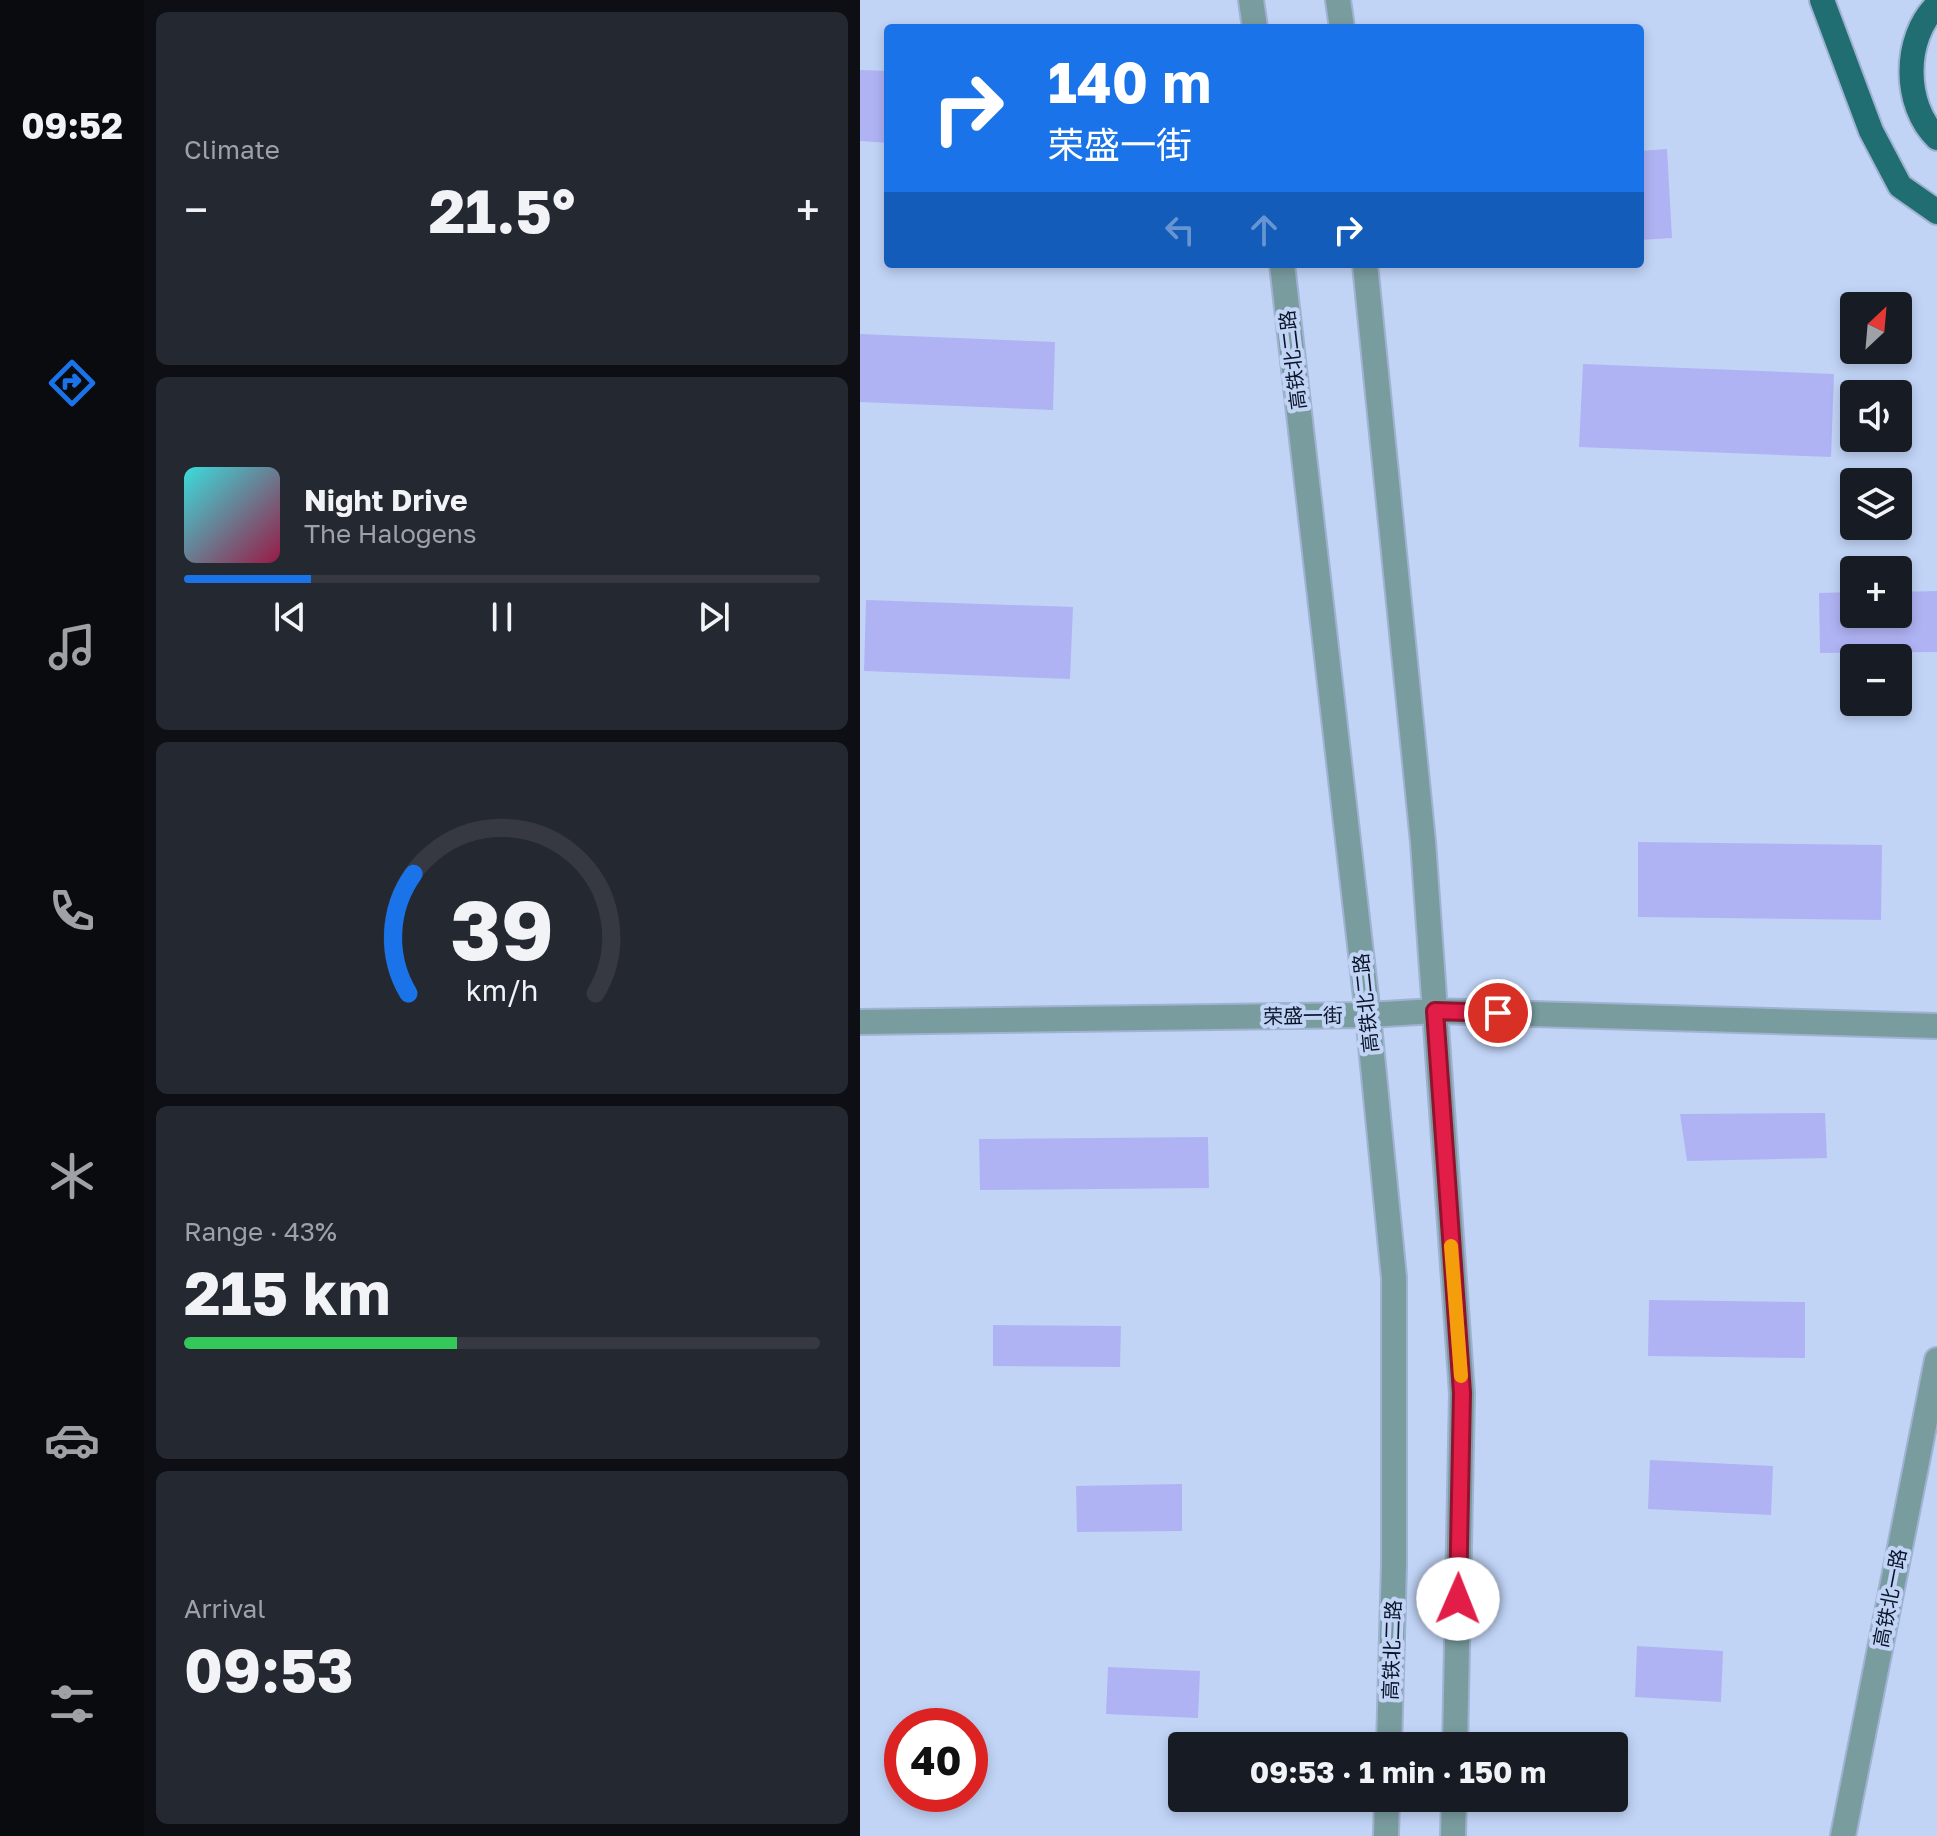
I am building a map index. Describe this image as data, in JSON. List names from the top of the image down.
{
  "streets": {
    "street": ["高铁北二路", "荣盛一街", "高铁北一路"]
  },
  "crossings": [
    ["高铁北二路", "荣盛一街"]
  ],
  "north": "top right",
  "page": {
    "tabs": "09:52",
    "tile": [
      "Climate",
      ["Range · 43%", "215 km"],
      ["Arrival", "09:53"]
    ],
    "turn": ["140 m", "荣盛一街"],
    "heat": ["−", "21.5°", "+"],
    "map_buttons": ["+", "−"],
    "song": ["Night Drive", "The Halogens"],
    "limit": "40",
    "trip": "09:53 · 1 min · 150 m",
    "gauge": ["39", "km/h"]
  }
}
